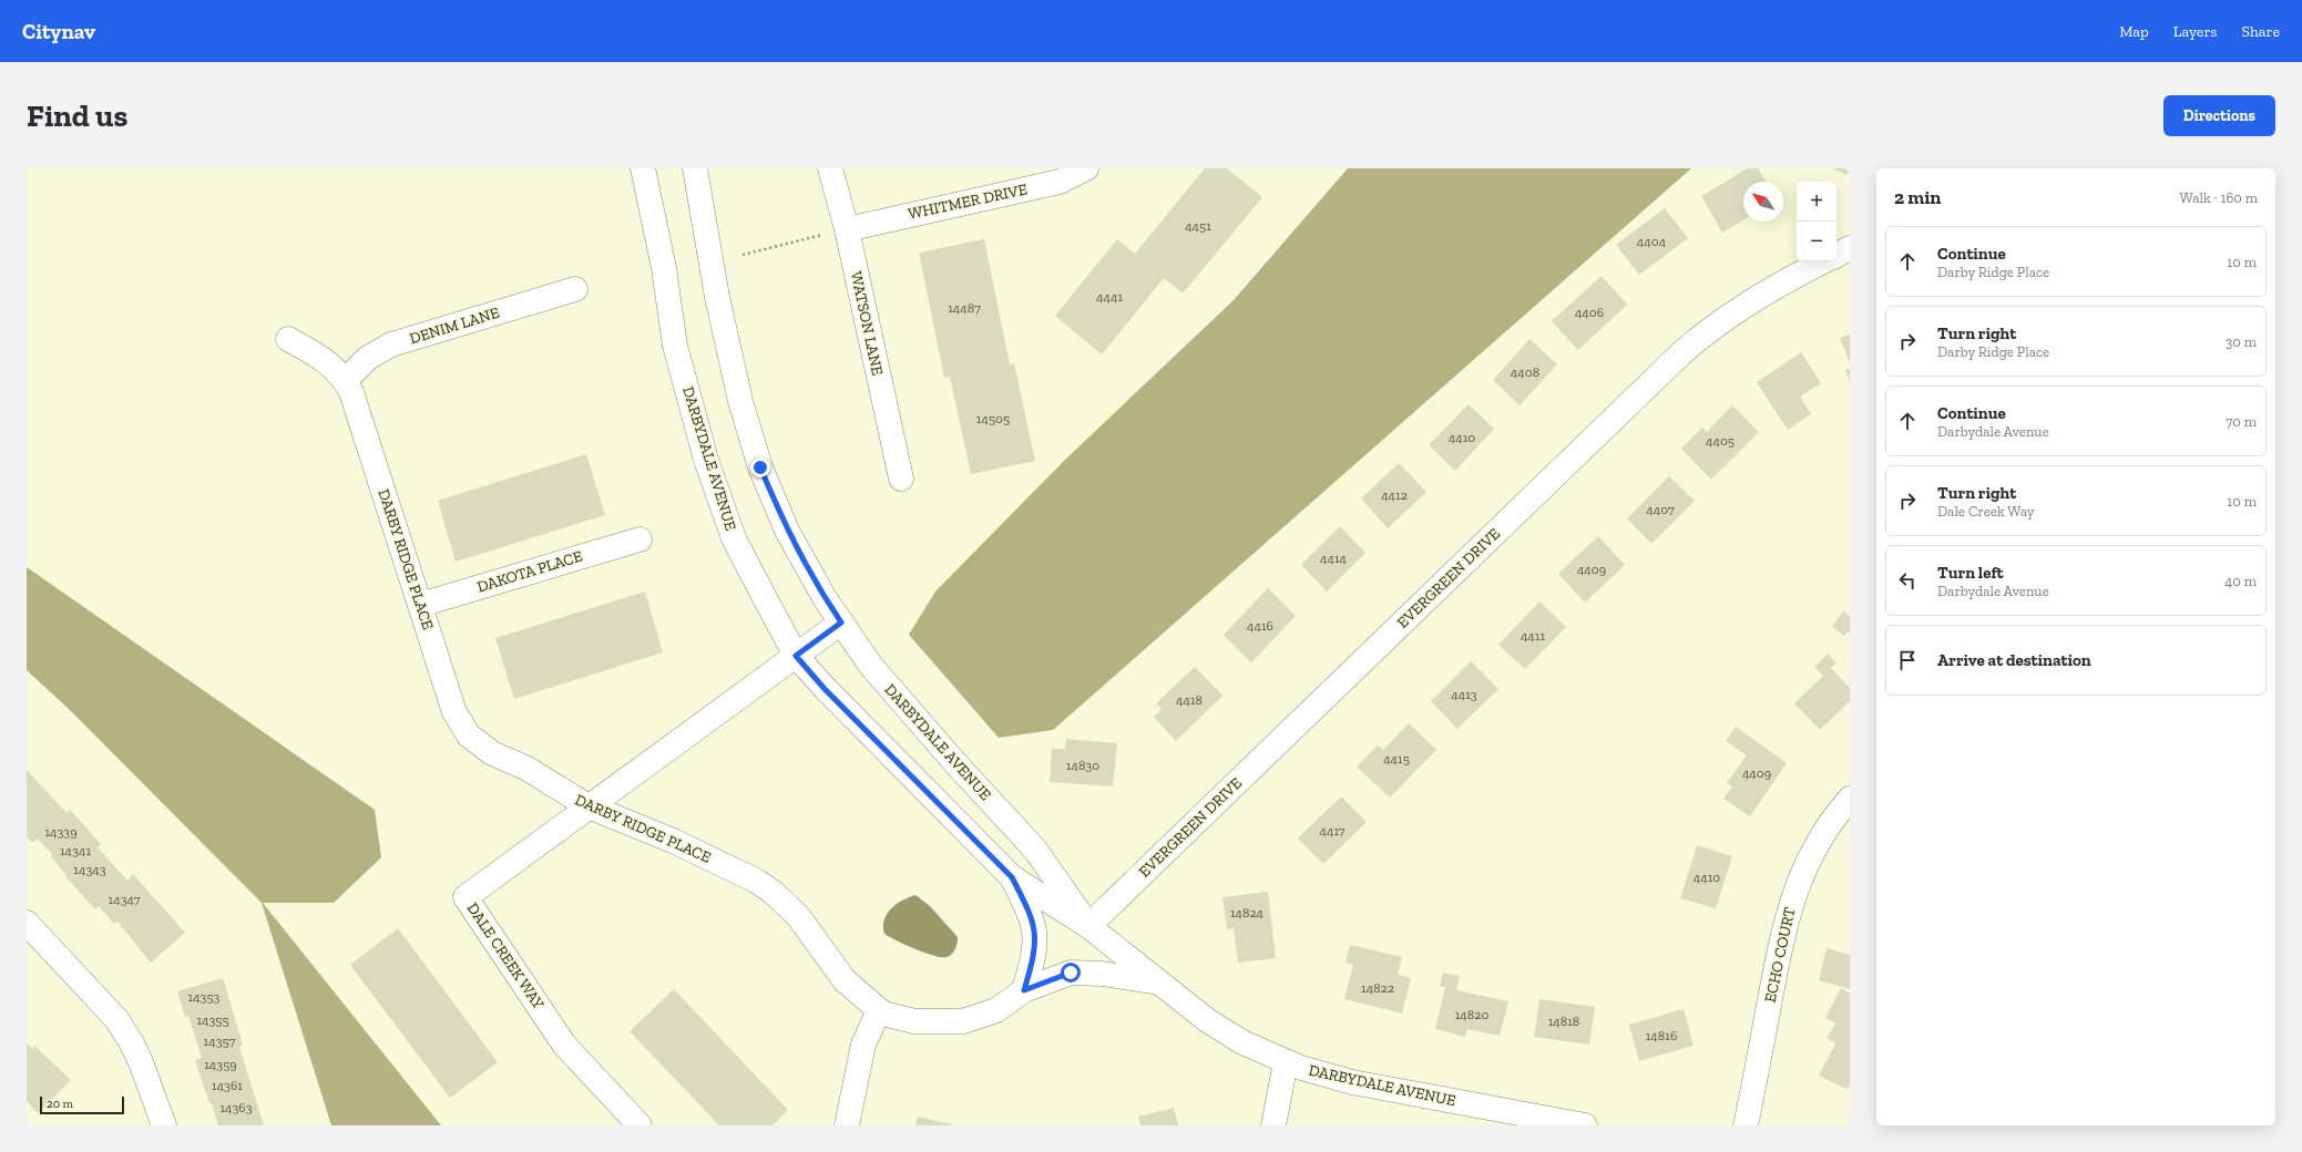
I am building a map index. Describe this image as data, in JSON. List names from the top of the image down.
{
  "streets": {
    "street": [
      "WHITMER DRIVE",
      "WATSON LANE",
      "DENIM LANE",
      "DARBYDALE AVENUE",
      "DARBY RIDGE PLACE",
      "DAKOTA PLACE",
      "EVERGREEN DRIVE",
      "ECHO COURT",
      "DALE CREEK WAY"
    ]
  },
  "crossings": [
    ["WHITMER DRIVE", "WATSON LANE"],
    ["DENIM LANE", "DARBY RIDGE PLACE"],
    ["DARBYDALE AVENUE", "DARBY RIDGE PLACE"],
    ["DARBYDALE AVENUE", "EVERGREEN DRIVE"],
    ["DARBYDALE AVENUE", "DALE CREEK WAY"],
    ["DARBY RIDGE PLACE", "DAKOTA PLACE"],
    ["DARBY RIDGE PLACE", "DALE CREEK WAY"]
  ],
  "house_numbers": [
    "4451",
    "4404",
    "4441",
    "14487",
    "4406",
    "4408",
    "14505",
    "4410",
    "4405",
    "4412",
    "4407",
    "4414",
    "4409",
    "4416",
    "4411",
    "4413",
    "4418",
    "4415",
    "14830",
    "4409",
    "4417",
    "14339",
    "14341",
    "14343",
    "4410",
    "14347",
    "14824",
    "14822",
    "14353",
    "14820",
    "14355",
    "14818",
    "14816",
    "14357",
    "14359",
    "14361",
    "14363"
  ],
  "scale_bar": "20 m",
  "north": "top left",
  "page": {
    "header": "Citynav",
    "nav": ["Map", "Layers", "Share"],
    "buttons": "Directions",
    "title": "Find us",
    "heading": ["2 min", "Walk · 160 m"],
    "map_buttons": ["+", "−"],
    "list": [
      ["Continue", "Darby Ridge Place", "10 m"],
      ["Turn right", "Darby Ridge Place", "30 m"],
      ["Continue", "Darbydale Avenue", "70 m"],
      ["Turn right", "Dale Creek Way", "10 m"],
      ["Turn left", "Darbydale Avenue", "40 m"],
      "Arrive at destination"
    ],
    "scale": "20 m"
  }
}
